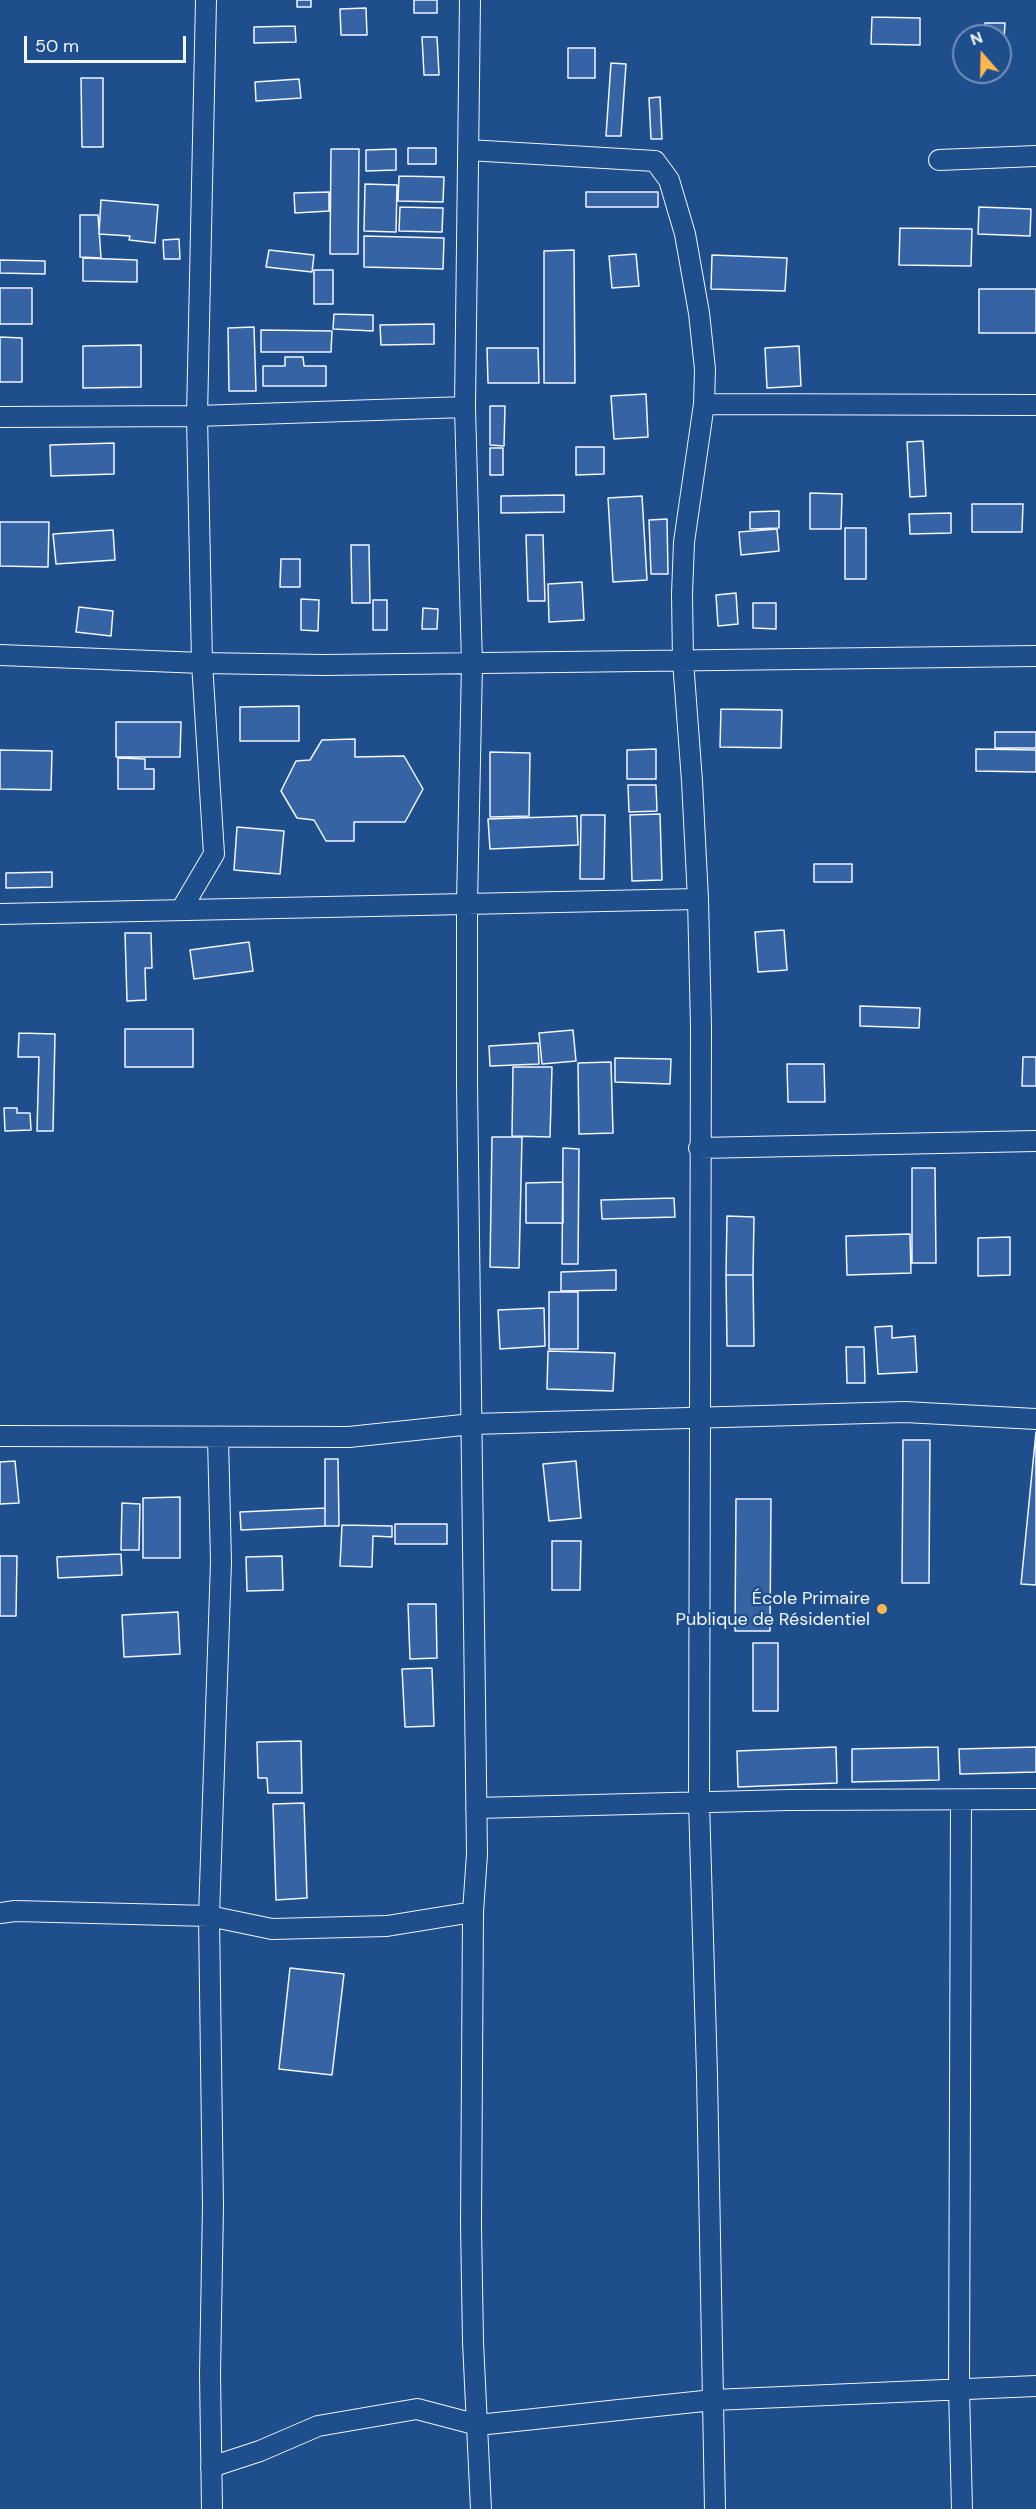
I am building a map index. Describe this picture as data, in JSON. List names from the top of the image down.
{
  "places": ["École Primaire Publique de Résidentiel"],
  "scale_bar": "50 m",
  "north": "top"
}
